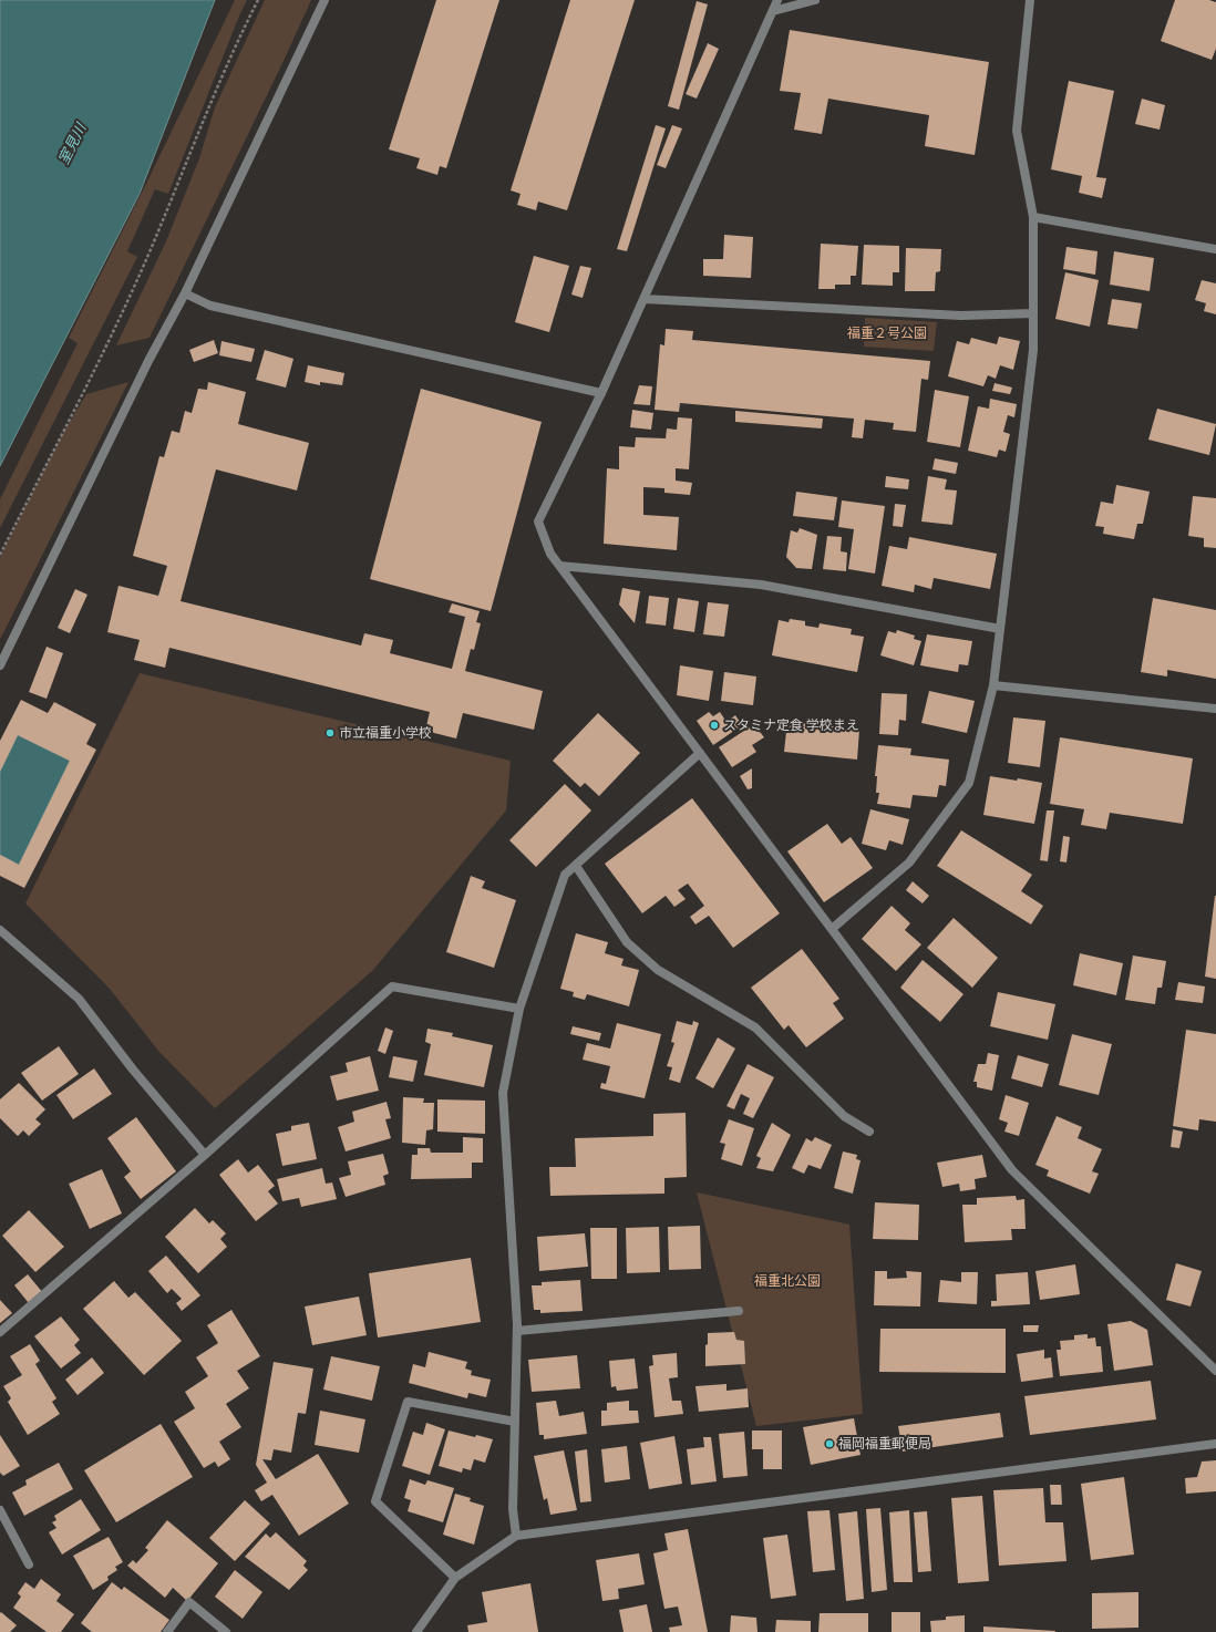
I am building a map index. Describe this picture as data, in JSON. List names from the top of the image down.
{
  "water": ["室見川"],
  "parks": ["福重２号公園", "福重北公園"],
  "places": ["スタミナ定食 学校まえ", "市立福重小学校", "福岡福重郵便局"]
}
